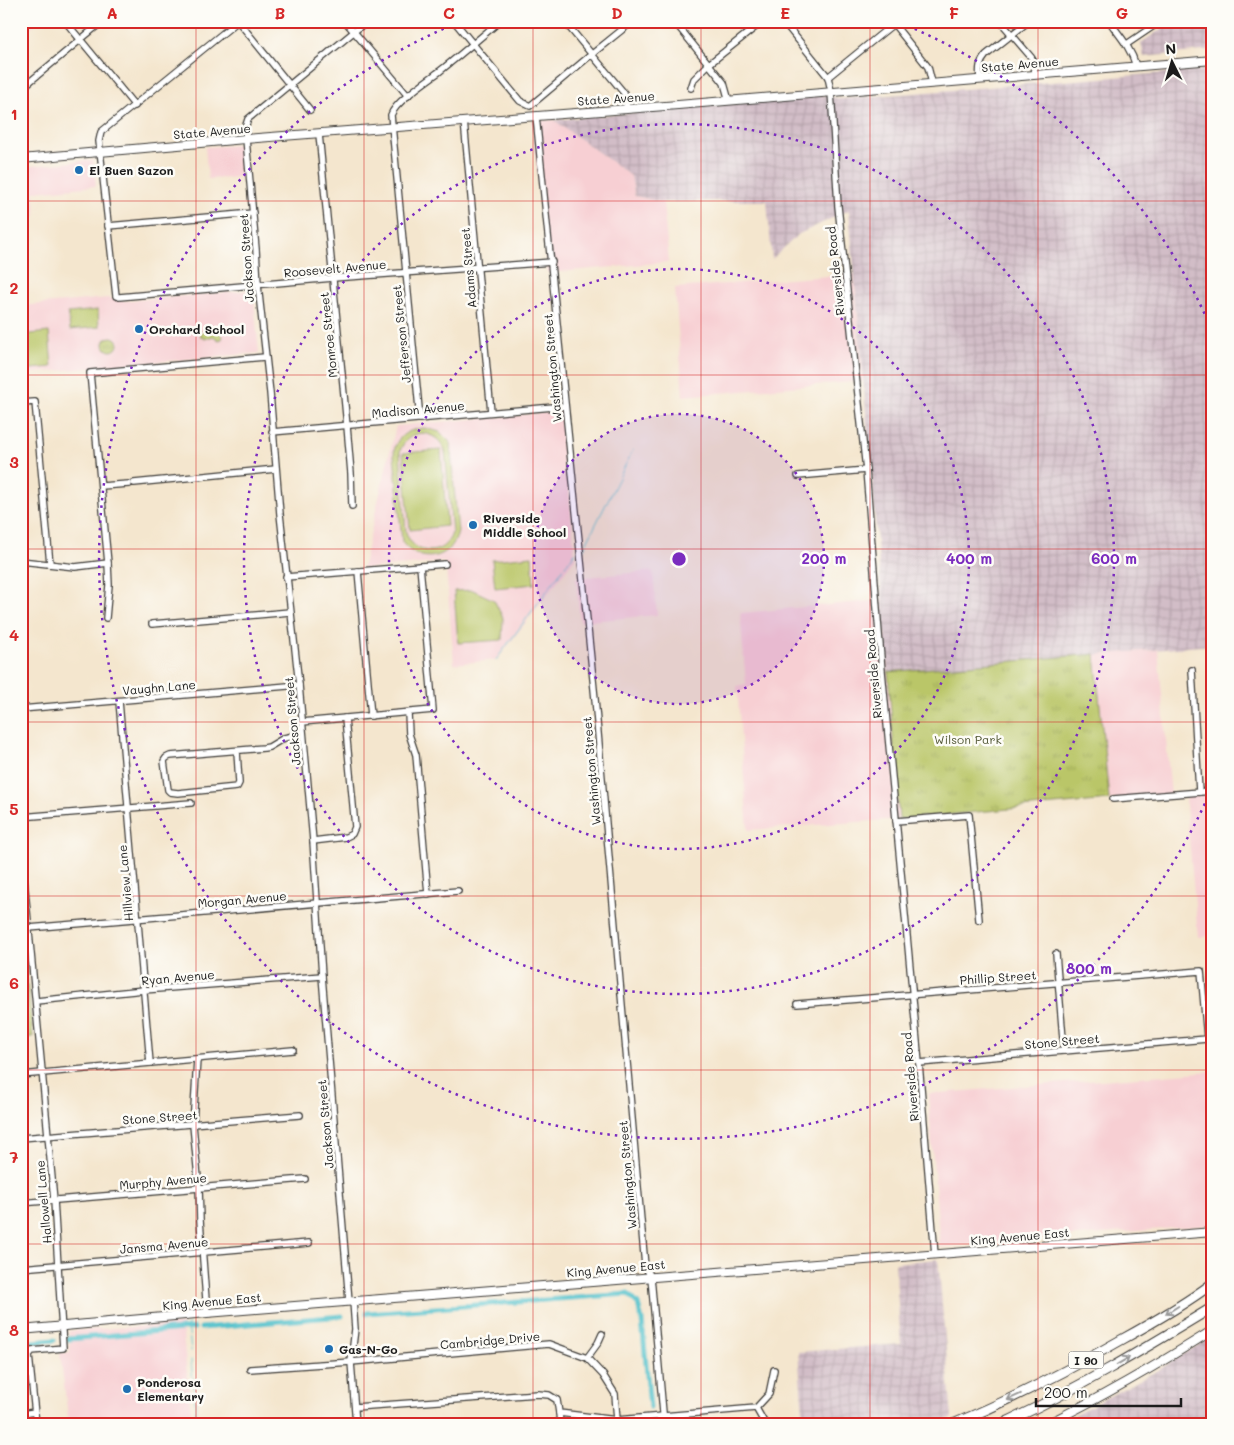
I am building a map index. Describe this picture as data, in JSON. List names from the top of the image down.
{
  "streets": {
    "highway": ["I 90"],
    "main road": ["State Avenue", "King Avenue East"],
    "street": [
      "Jackson Street",
      "Roosevelt Avenue",
      "Adams Street",
      "Riverside Road",
      "Jefferson Street",
      "Monroe Street",
      "Washington Street",
      "Madison Avenue",
      "Vaughn Lane",
      "Hillview Lane",
      "Morgan Avenue",
      "Ryan Avenue",
      "Phillip Street",
      "Stone Street",
      "Murphy Avenue",
      "Hallowell Lane",
      "Jansma Avenue",
      "Cambridge Drive"
    ]
  },
  "crossings": [
    ["State Avenue", "Jackson Street"],
    ["State Avenue", "Adams Street"],
    ["State Avenue", "Riverside Road"],
    ["State Avenue", "Jefferson Street"],
    ["State Avenue", "Monroe Street"],
    ["State Avenue", "Washington Street"],
    ["Jackson Street", "Roosevelt Avenue"],
    ["Jackson Street", "Madison Avenue"],
    ["Jackson Street", "Vaughn Lane"],
    ["Jackson Street", "Morgan Avenue"],
    ["Jackson Street", "Ryan Avenue"],
    ["Jackson Street", "King Avenue East"],
    ["Jackson Street", "Cambridge Drive"],
    ["Roosevelt Avenue", "Adams Street"],
    ["Roosevelt Avenue", "Jefferson Street"],
    ["Roosevelt Avenue", "Monroe Street"],
    ["Roosevelt Avenue", "Washington Street"],
    ["Adams Street", "Madison Avenue"],
    ["Riverside Road", "Phillip Street"],
    ["Riverside Road", "Stone Street"],
    ["Riverside Road", "King Avenue East"],
    ["Jefferson Street", "Madison Avenue"],
    ["Monroe Street", "Madison Avenue"],
    ["Washington Street", "Madison Avenue"],
    ["Washington Street", "King Avenue East"],
    ["Vaughn Lane", "Hillview Lane"],
    ["Hillview Lane", "Morgan Avenue"],
    ["Hillview Lane", "Ryan Avenue"],
    ["Morgan Avenue", "Hallowell Lane"],
    ["Ryan Avenue", "Hallowell Lane"],
    ["Phillip Street", "Stone Street"],
    ["Stone Street", "Hallowell Lane"],
    ["Murphy Avenue", "Hallowell Lane"],
    ["Hallowell Lane", "King Avenue East"],
    ["Hallowell Lane", "Jansma Avenue"]
  ],
  "parks": ["Wilson Park"],
  "places": [
    "El Buen Sazon",
    "Orchard School",
    "Riverside Middle School",
    "Gas-N-Go",
    "Ponderosa Elementary"
  ],
  "scale_bar": "200 m",
  "north": "top",
  "grid": {
    "columns": [
      "A",
      "B",
      "C",
      "D",
      "E",
      "F",
      "G"
    ],
    "rows": [
      "1",
      "2",
      "3",
      "4",
      "5",
      "6",
      "7",
      "8"
    ]
  },
  "rings": [
    "200 m",
    "400 m",
    "600 m",
    "800 m"
  ]
}
